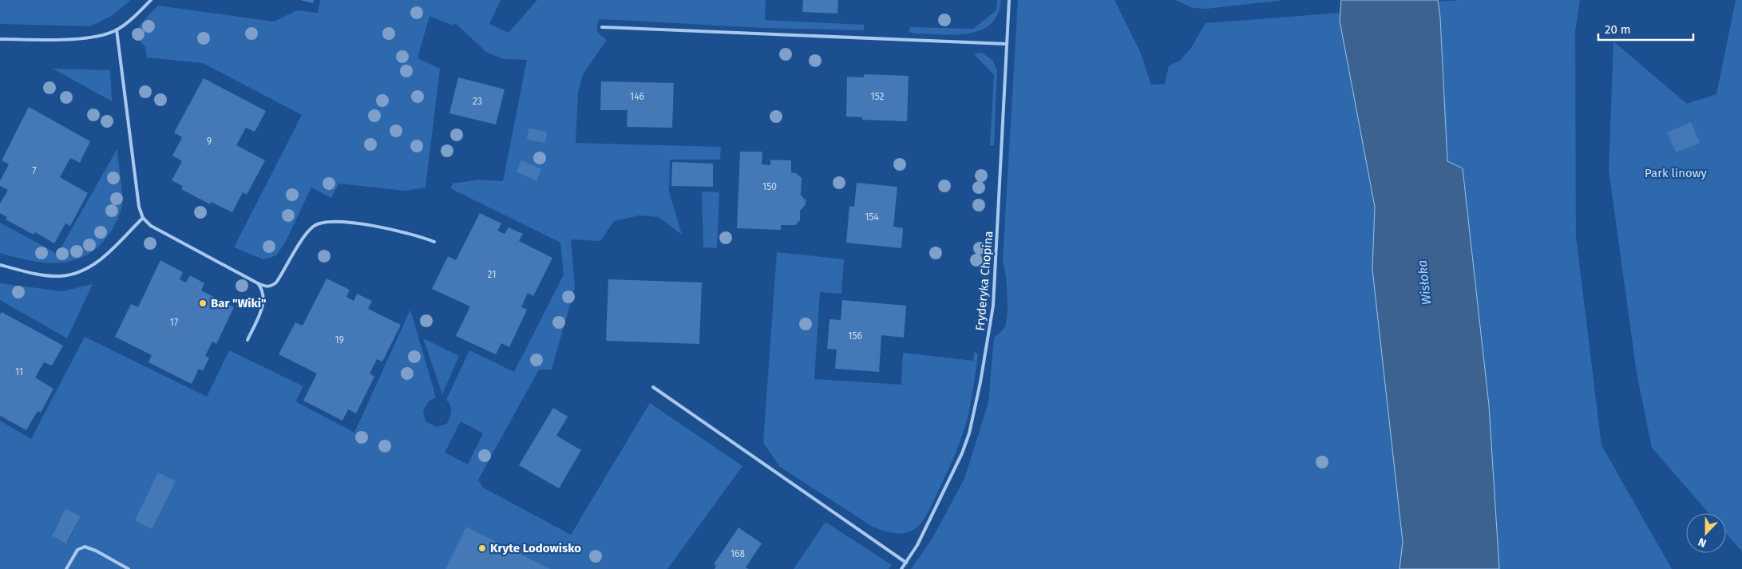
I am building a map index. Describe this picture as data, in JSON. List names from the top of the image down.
{
  "streets": {
    "lane": ["Fryderyka Chopina"]
  },
  "water": ["Wisłoka"],
  "parks": ["Park linowy"],
  "places": ["Bar \"Wiki\"", "Kryte Lodowisko"],
  "house_numbers": [
    "146",
    "152",
    "23",
    "9",
    "7",
    "150",
    "154",
    "21",
    "17",
    "156",
    "19",
    "11",
    "168"
  ],
  "scale_bar": "20 m",
  "north": "bottom"
}
